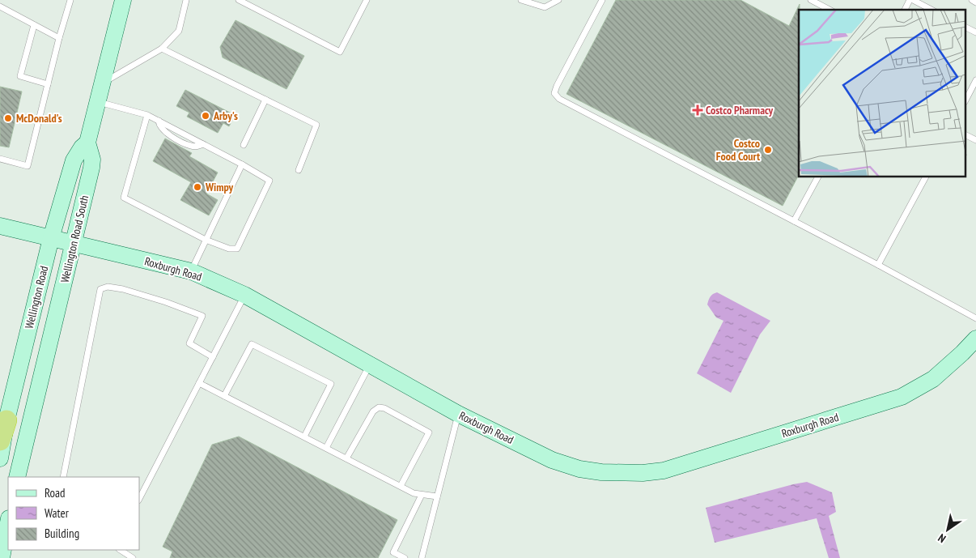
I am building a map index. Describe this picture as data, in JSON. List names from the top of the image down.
{
  "streets": {
    "street": ["Wellington Road South", "Roxburgh Road", "Wellington Road"]
  },
  "crossings": [
    ["Wellington Road South", "Roxburgh Road"],
    ["Wellington Road South", "Wellington Road"],
    ["Roxburgh Road", "Wellington Road"]
  ],
  "places": {
    "health": ["Costco Pharmacy"],
    "other": [
      "Arby's",
      "McDonald's",
      "Costco Food Court",
      "Wimpy"
    ]
  },
  "legend": ["Road", "Water", "Building"],
  "north": "bottom left"
}
